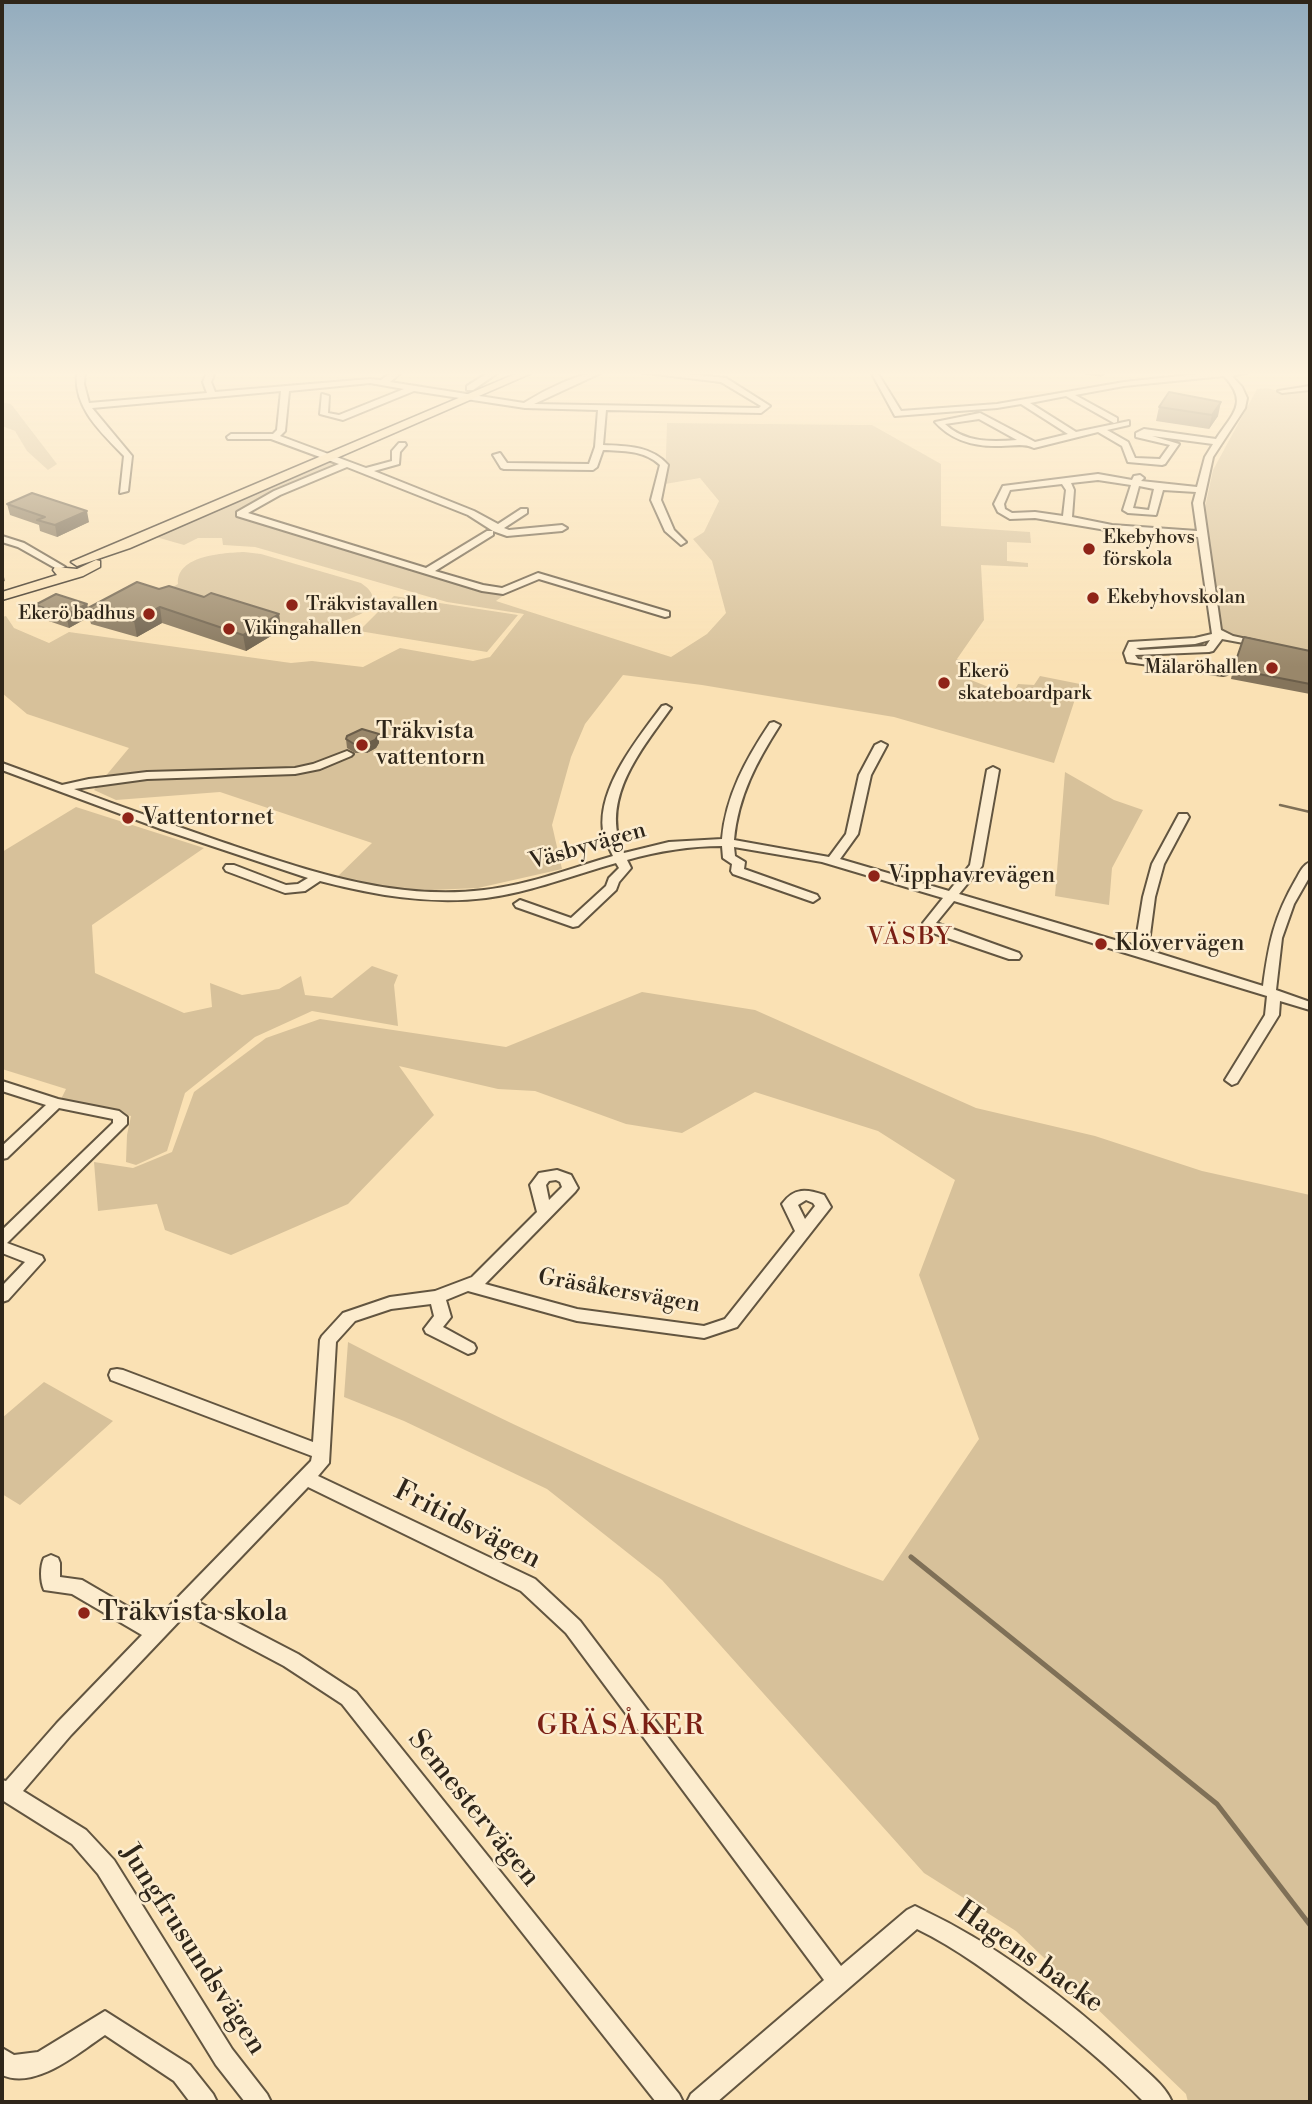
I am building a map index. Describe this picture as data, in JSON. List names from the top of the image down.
{
  "streets": {
    "street": [
      "Väsbyvägen",
      "Gräsåkersvägen",
      "Fritidsvägen",
      "Semestervägen",
      "Jungfrusundsvägen",
      "Hagens backe"
    ]
  },
  "crossings": [
    ["Fritidsvägen", "Hagens backe"]
  ],
  "districts": ["VÄSBY", "GRÄSÅKER"],
  "places": [
    "Ekebyhovs förskola",
    "Ekebyhovskolan",
    "Träkvistavallen",
    "Ekerö badhus",
    "Vikingahallen",
    "Mälaröhallen",
    "Ekerö skateboardpark",
    "Träkvista vattentorn",
    "Vattentornet",
    "Vipphavrevägen",
    "Klövervägen",
    "Träkvista skola"
  ]
}
